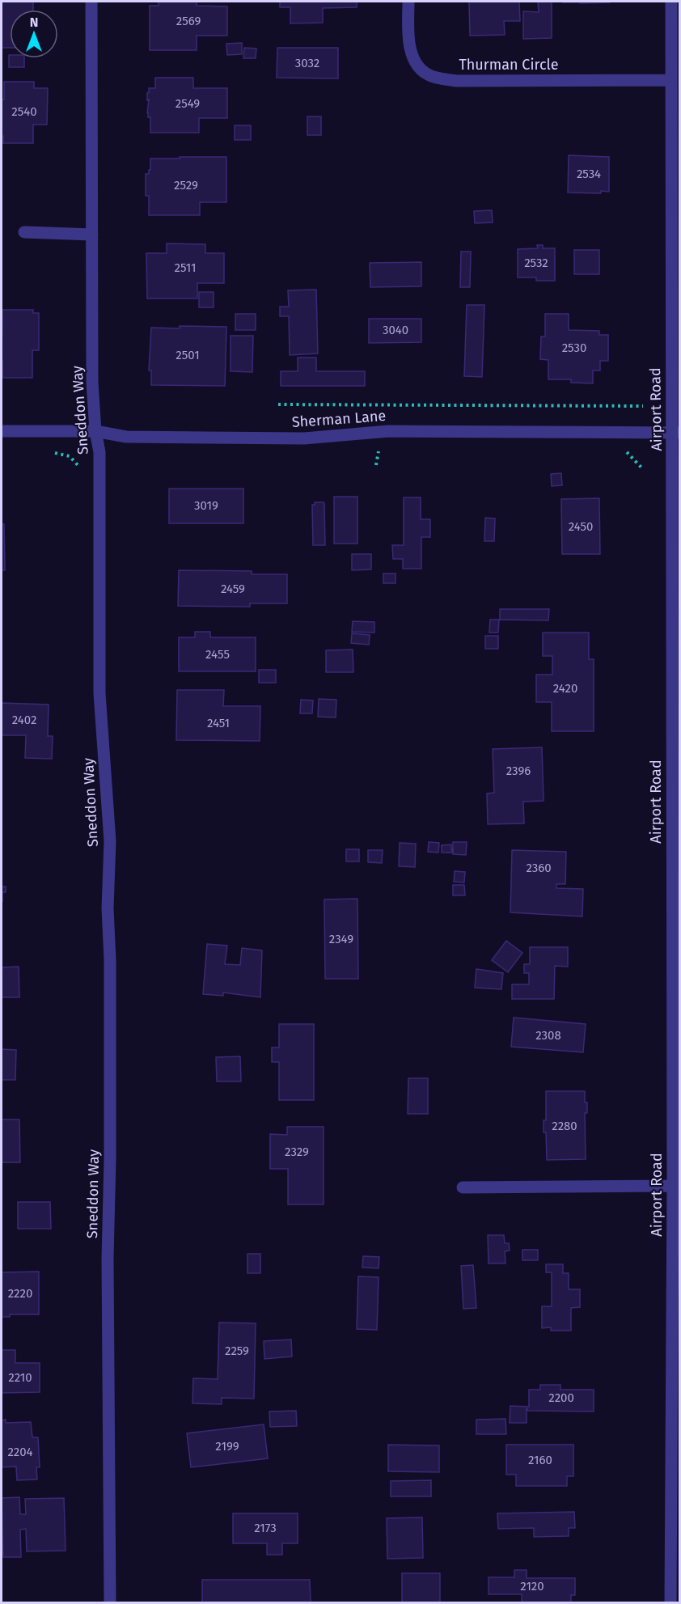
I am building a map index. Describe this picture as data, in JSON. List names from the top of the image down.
{
  "streets": {
    "street": [
      "Thurman Circle",
      "Airport Road",
      "Sneddon Way",
      "Sherman Lane"
    ]
  },
  "crossings": [
    ["Thurman Circle", "Airport Road"],
    ["Airport Road", "Sherman Lane"],
    ["Sneddon Way", "Sherman Lane"]
  ],
  "house_numbers": [
    "2569",
    "3032",
    "2549",
    "2540",
    "2534",
    "2529",
    "2532",
    "2511",
    "3040",
    "2530",
    "2501",
    "3019",
    "2450",
    "2459",
    "2455",
    "2420",
    "2402",
    "2451",
    "2396",
    "2360",
    "2349",
    "2308",
    "2280",
    "2329",
    "2220",
    "2259",
    "2210",
    "2200",
    "2199",
    "2204",
    "2160",
    "2173",
    "2120"
  ],
  "north": "top"
}
